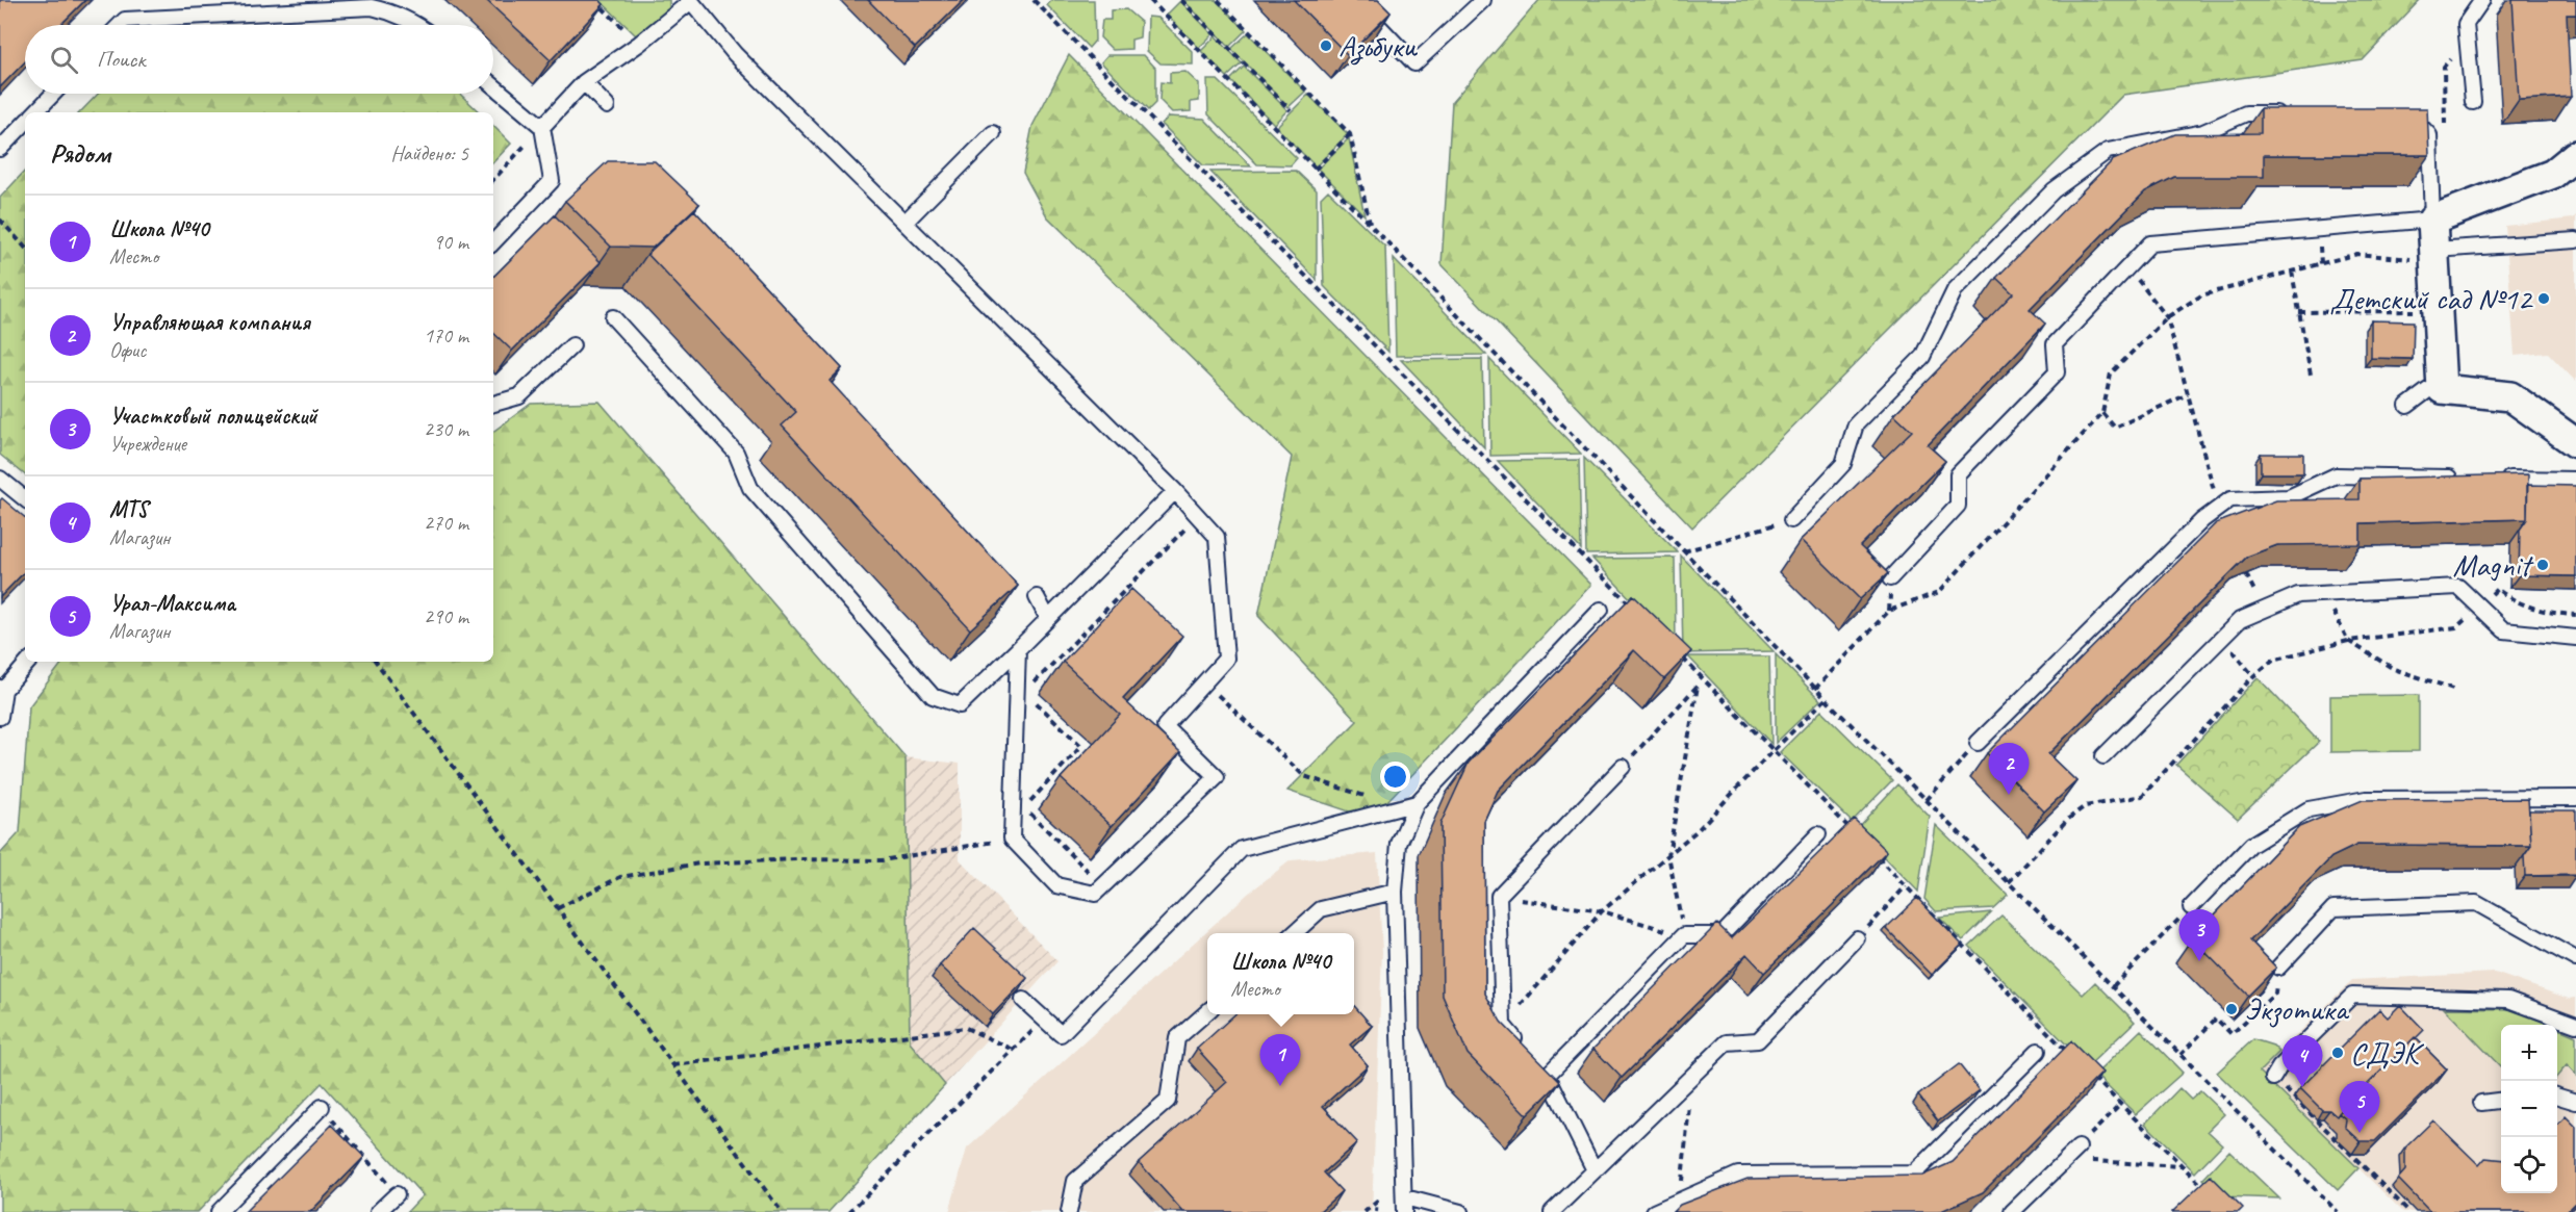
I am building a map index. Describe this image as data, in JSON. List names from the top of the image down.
{
  "places": [
    "Азьбуки",
    "Детский сад №12",
    "Magnit",
    "Экзотика",
    "СДЭК"
  ],
  "page": {
    "search": "Поиск",
    "heading": ["Рядом", "Найдено: 5"],
    "list": [
      {
        "mark": "1",
        "name": "Школа №40",
        "note": "Место",
        "value": "90 m"
      },
      {
        "mark": "2",
        "name": "Управляющая компания",
        "note": "Офис",
        "value": "170 m"
      },
      {
        "mark": "3",
        "name": "Участковый полицейский",
        "note": "Учреждение",
        "value": "230 m"
      },
      {
        "mark": "4",
        "name": "MTS",
        "note": "Магазин",
        "value": "270 m"
      },
      {
        "mark": "5",
        "name": "Урал-Максима",
        "note": "Магазин",
        "value": "290 m"
      }
    ],
    "pins": [
      "2",
      "3",
      "1",
      "4",
      "5"
    ],
    "popup": ["Школа №40", "Место"],
    "map_buttons": ["+", "−"]
  }
}
